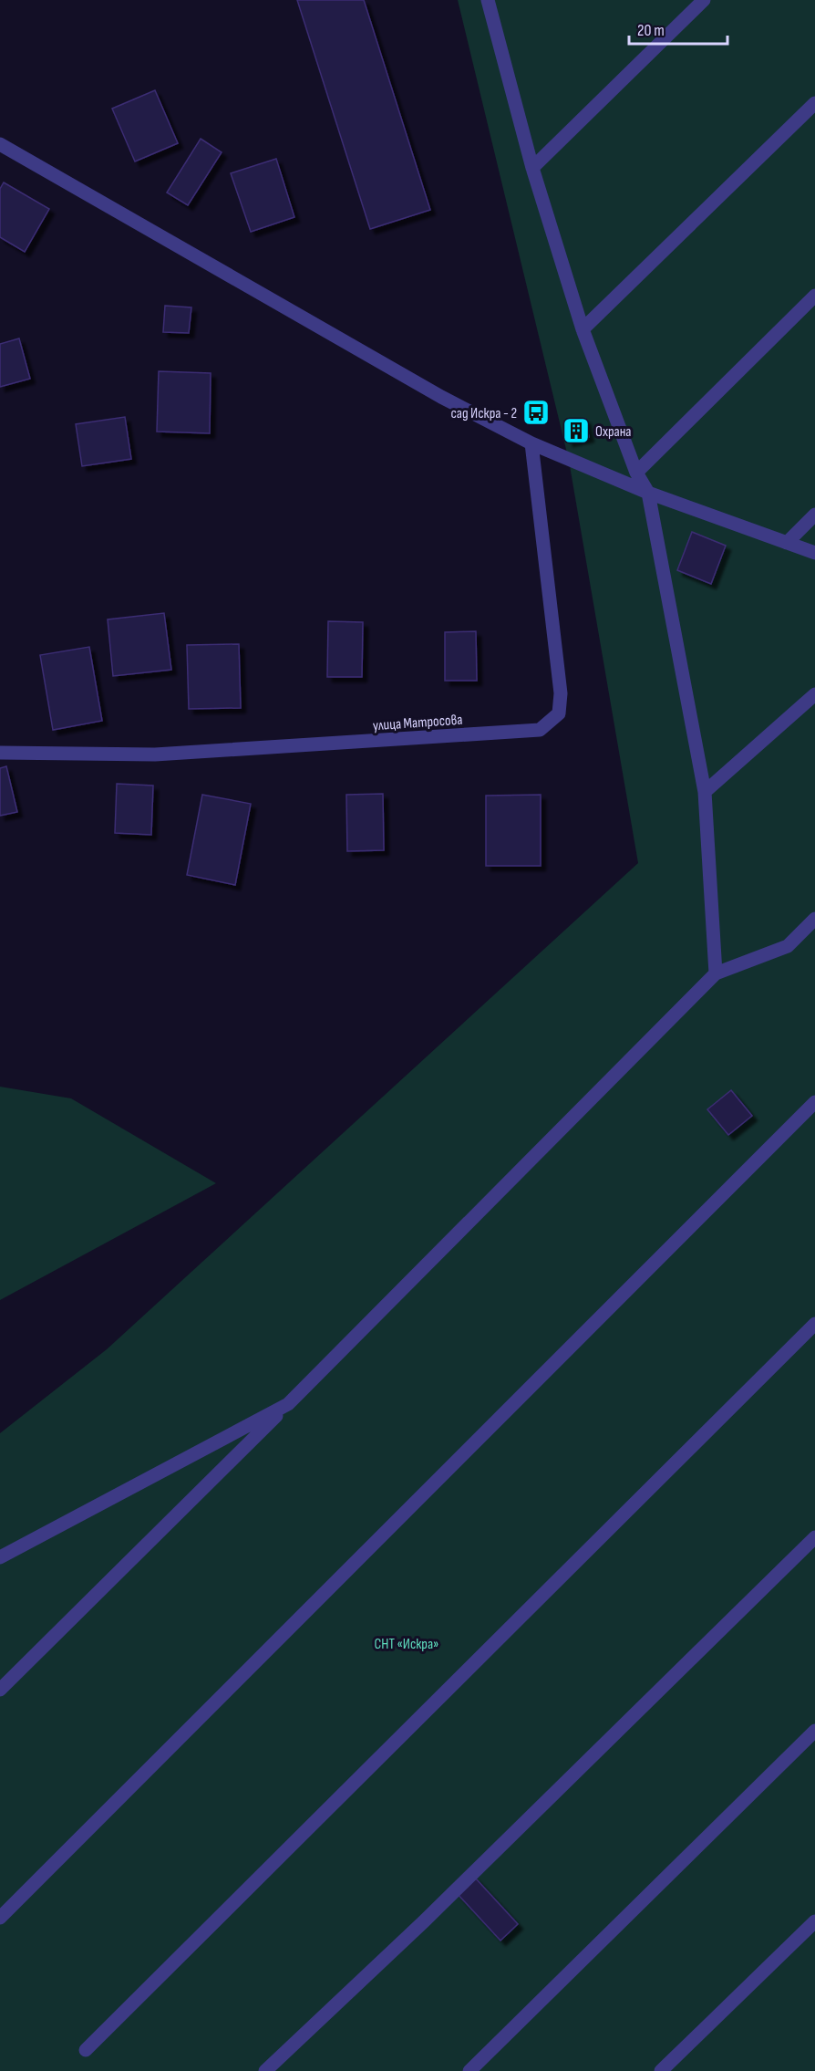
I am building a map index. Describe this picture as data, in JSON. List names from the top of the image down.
{
  "streets": {
    "street": ["улица Матросова"]
  },
  "parks": ["СНТ «Искра»"],
  "places": {
    "bus stop": ["сад Искра - 2"],
    "building": ["Охрана"]
  },
  "scale_bar": "20 m"
}
